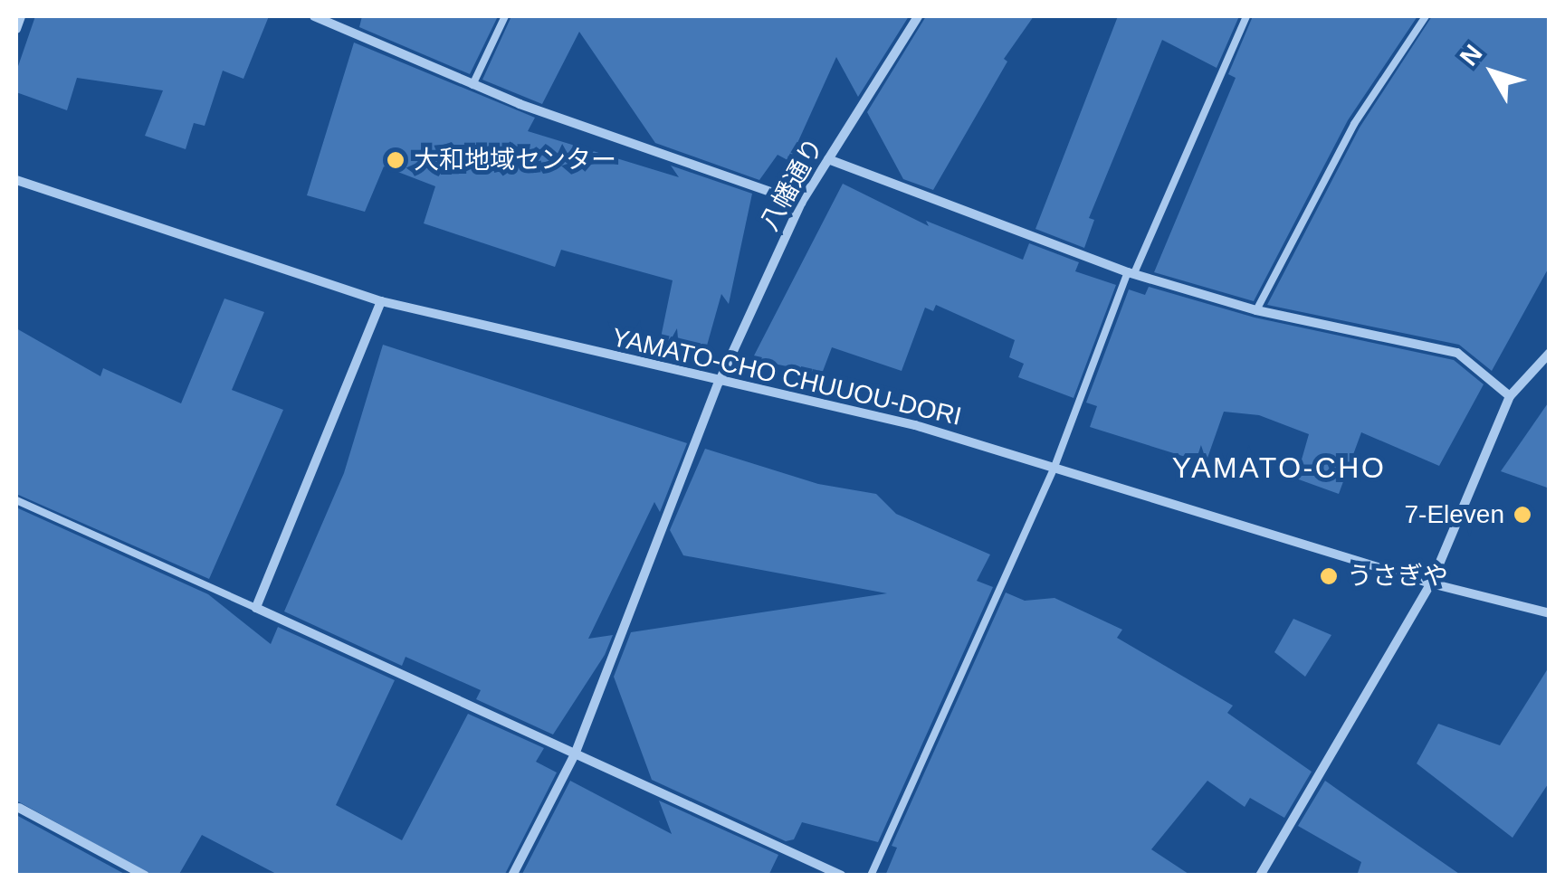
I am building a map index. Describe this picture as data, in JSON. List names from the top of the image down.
{
  "streets": {
    "street": ["八幡通り", "YAMATO-CHO CHUUOU-DORI"]
  },
  "crossings": [
    ["八幡通り", "YAMATO-CHO CHUUOU-DORI"]
  ],
  "districts": ["YAMATO-CHO"],
  "places": ["大和地域センター", "7-Eleven", "うさぎや"],
  "north": "top left"
}
